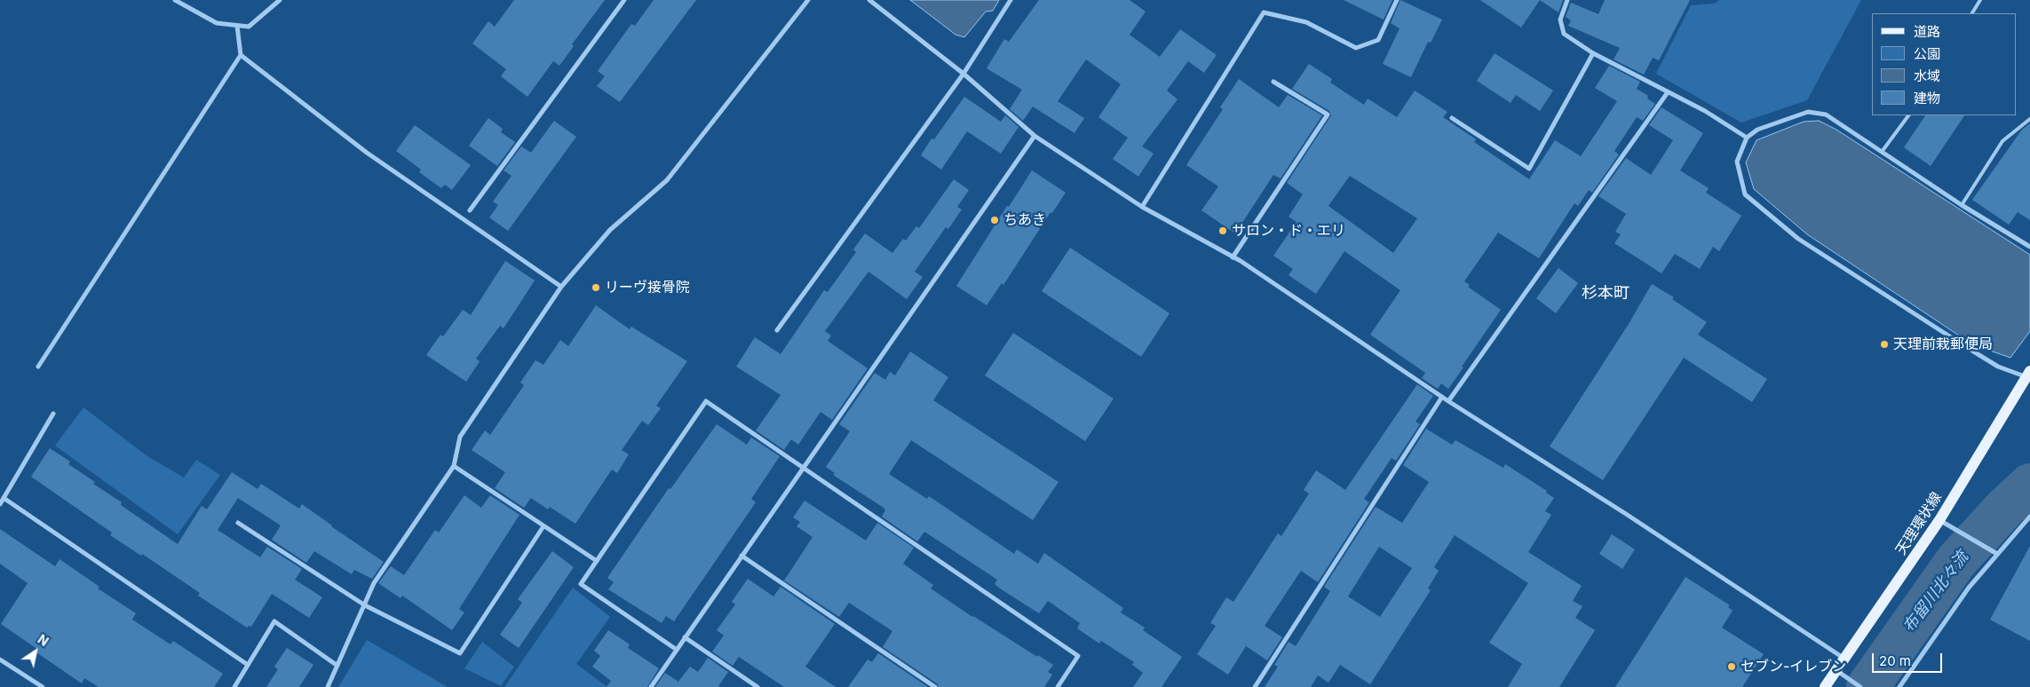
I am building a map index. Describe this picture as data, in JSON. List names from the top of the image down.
{
  "streets": {
    "main road": ["天理環状線"]
  },
  "districts": ["杉本町"],
  "water": ["布留川北々流"],
  "places": [
    "ちあき",
    "サロン・ド・エリ",
    "リーヴ接骨院",
    "天理前栽郵便局",
    "セブン-イレブン"
  ],
  "legend": [
    "道路",
    "公園",
    "水域",
    "建物"
  ],
  "scale_bar": "20 m",
  "north": "top right"
}
